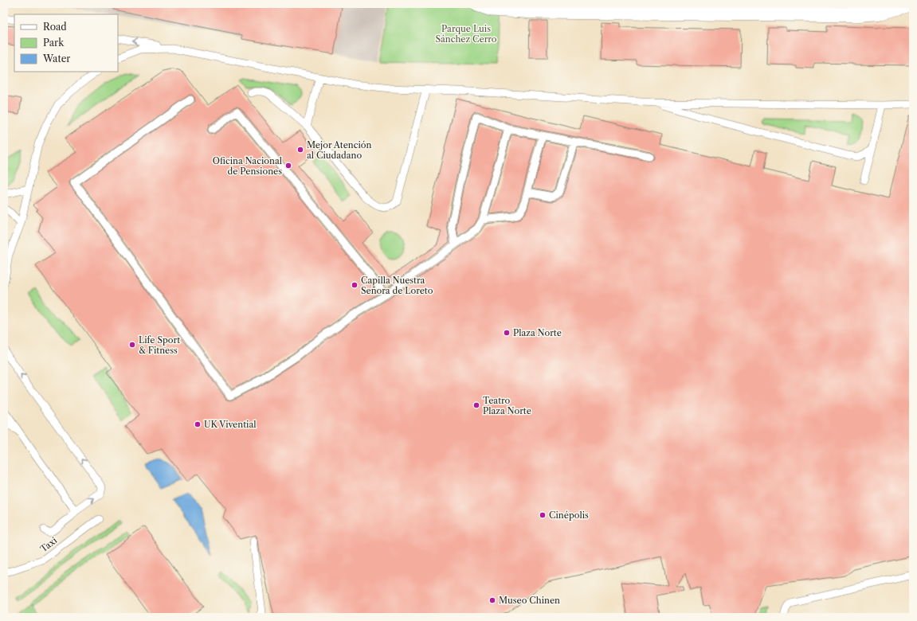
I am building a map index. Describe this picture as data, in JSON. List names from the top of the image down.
{
  "streets": {
    "lane": ["Taxi"]
  },
  "parks": ["Parque Luis Sánchez Cerro"],
  "places": [
    "Mejor Atención al Ciudadano",
    "Oficina Nacional de Pensiones",
    "Capilla Nuestra Señora de Loreto",
    "Plaza Norte",
    "Life Sport & Fitness",
    "Teatro Plaza Norte",
    "UK Vivential",
    "Cinépolis",
    "Museo Chinen"
  ],
  "legend": ["Road", "Park", "Water"]
}
